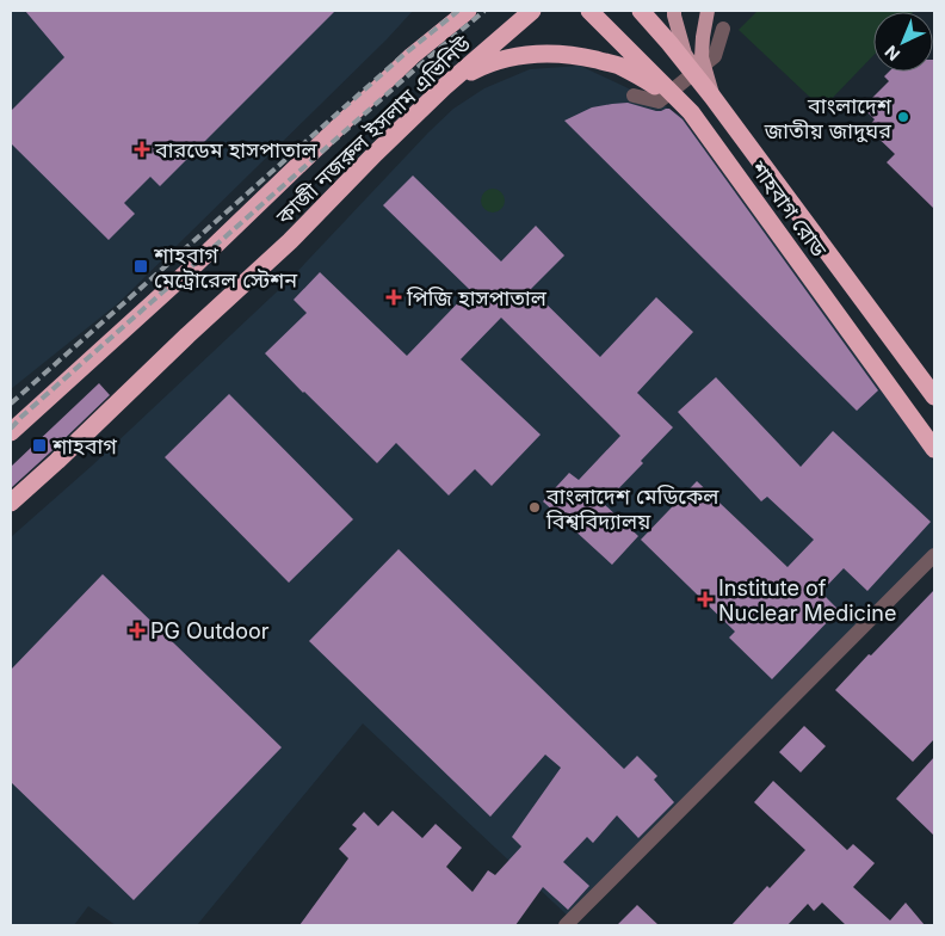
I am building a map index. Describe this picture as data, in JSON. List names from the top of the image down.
{
  "streets": {
    "highway": ["কাজী নজরুল ইসলাম এভিনিউ", "শাহবাগ রোড"]
  },
  "places": {
    "other": ["বাংলাদেশ জাতীয় জাদুঘর", "বাংলাদেশ মেডিকেল বিশ্ববিদ্যালয়"],
    "health": [
      "বারডেম হাসপাতাল",
      "পিজি হাসপাতাল",
      "Institute of Nuclear Medicine",
      "PG Outdoor"
    ],
    "transit": ["শাহবাগ মেট্রোরেল স্টেশন", "শাহবাগ"]
  },
  "north": "bottom left"
}
